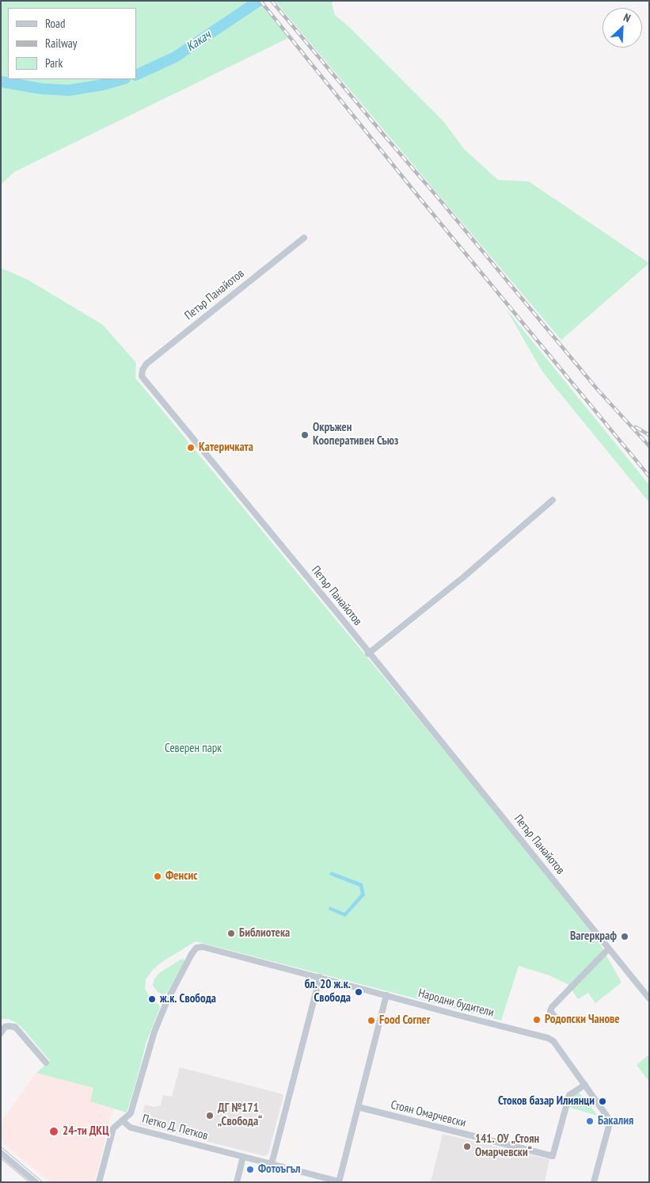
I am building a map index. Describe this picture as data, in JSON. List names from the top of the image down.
{
  "streets": {
    "street": [
      "Петър Панайотов",
      "Народни будители",
      "Стоян Омарчевски",
      "Петко Д. Петков"
    ]
  },
  "crossings": [
    ["Народни будители", "Стоян Омарчевски"],
    ["Народни будители", "Петко Д. Петков"]
  ],
  "water": ["Какач"],
  "parks": ["Северен парк"],
  "places": [
    "Окръжен Кооперативен Съюз",
    "Катеричката",
    "Фенсис",
    "Библиотека",
    "Вагеркраф",
    "бл. 20 ж.к. Свобода",
    "ж.к. Свобода",
    "Родопски Чанове",
    "Food Corner",
    "Стоков базар Илиянци",
    "ДГ №171 „Свобода“",
    "Бакалия",
    "24-ти ДКЦ",
    "141. ОУ „Стоян Омарчевски“",
    "Фотоъгъл"
  ],
  "legend": ["Road", "Railway", "Park"],
  "north": "top right"
}
